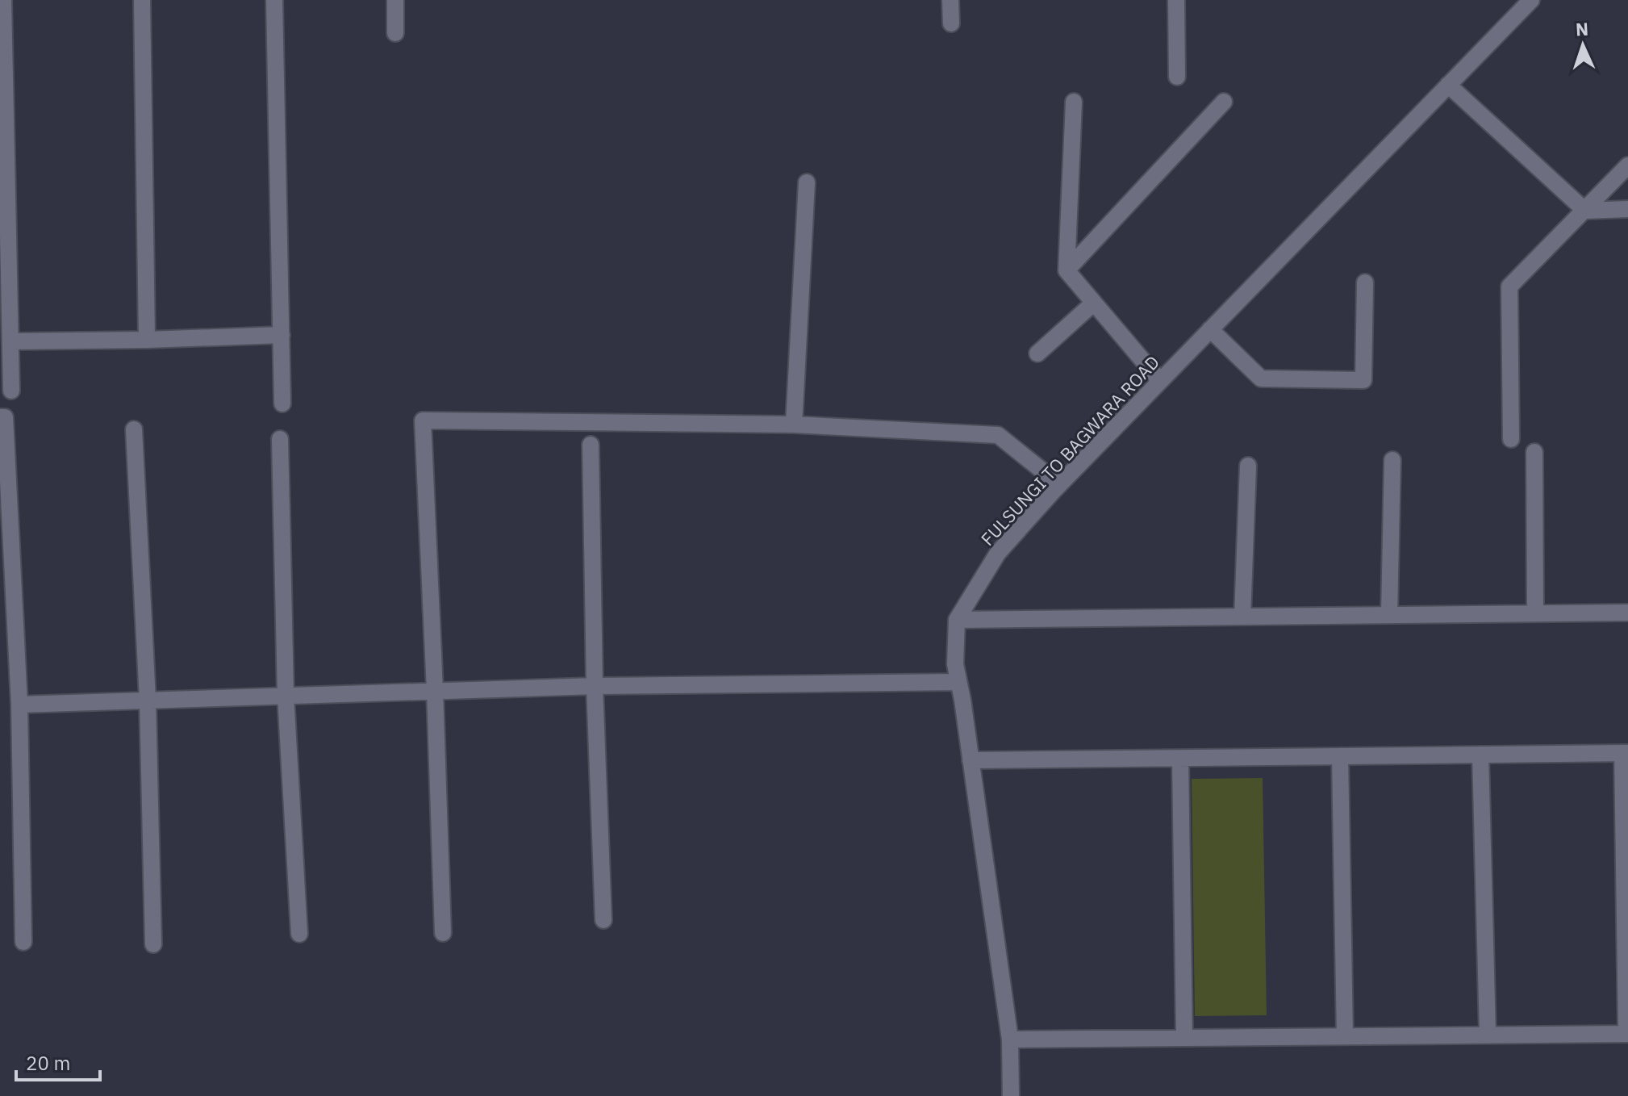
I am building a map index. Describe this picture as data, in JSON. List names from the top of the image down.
{
  "streets": {
    "street": ["FULSUNGI TO BAGWARA ROAD"]
  },
  "scale_bar": "20 m",
  "north": "top"
}
